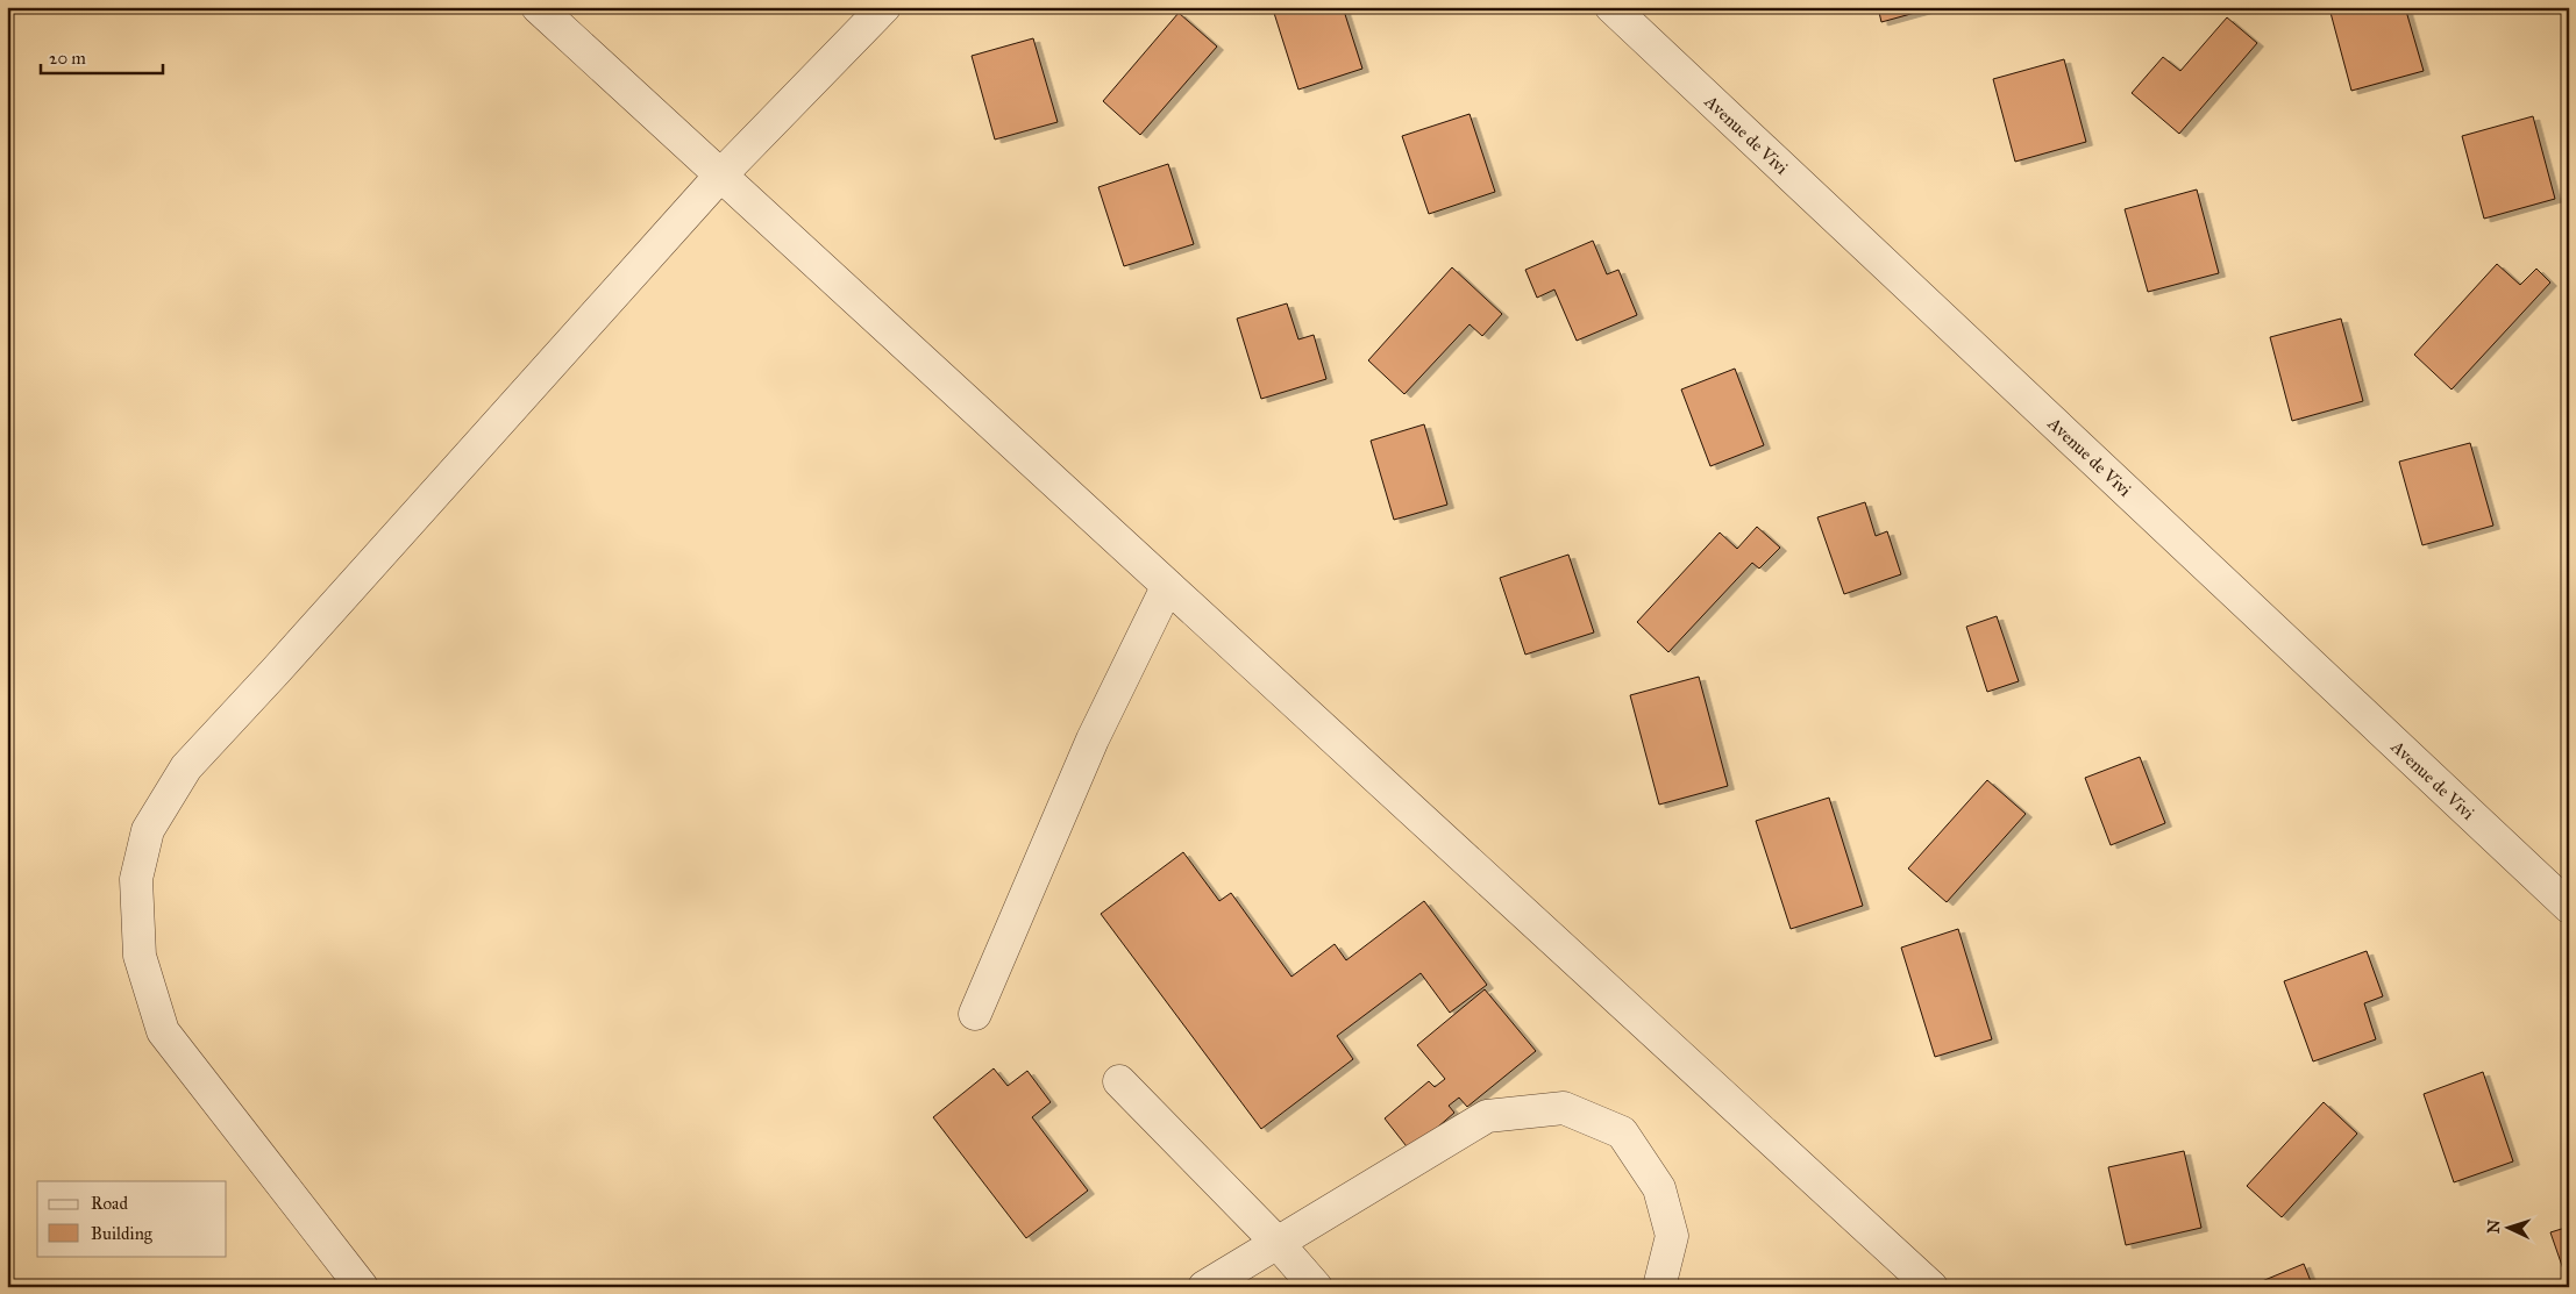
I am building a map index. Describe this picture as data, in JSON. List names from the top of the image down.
{
  "streets": {
    "street": ["Avenue de Vivi"]
  },
  "legend": ["Road", "Building"],
  "scale_bar": "20 m",
  "north": "left"
}
